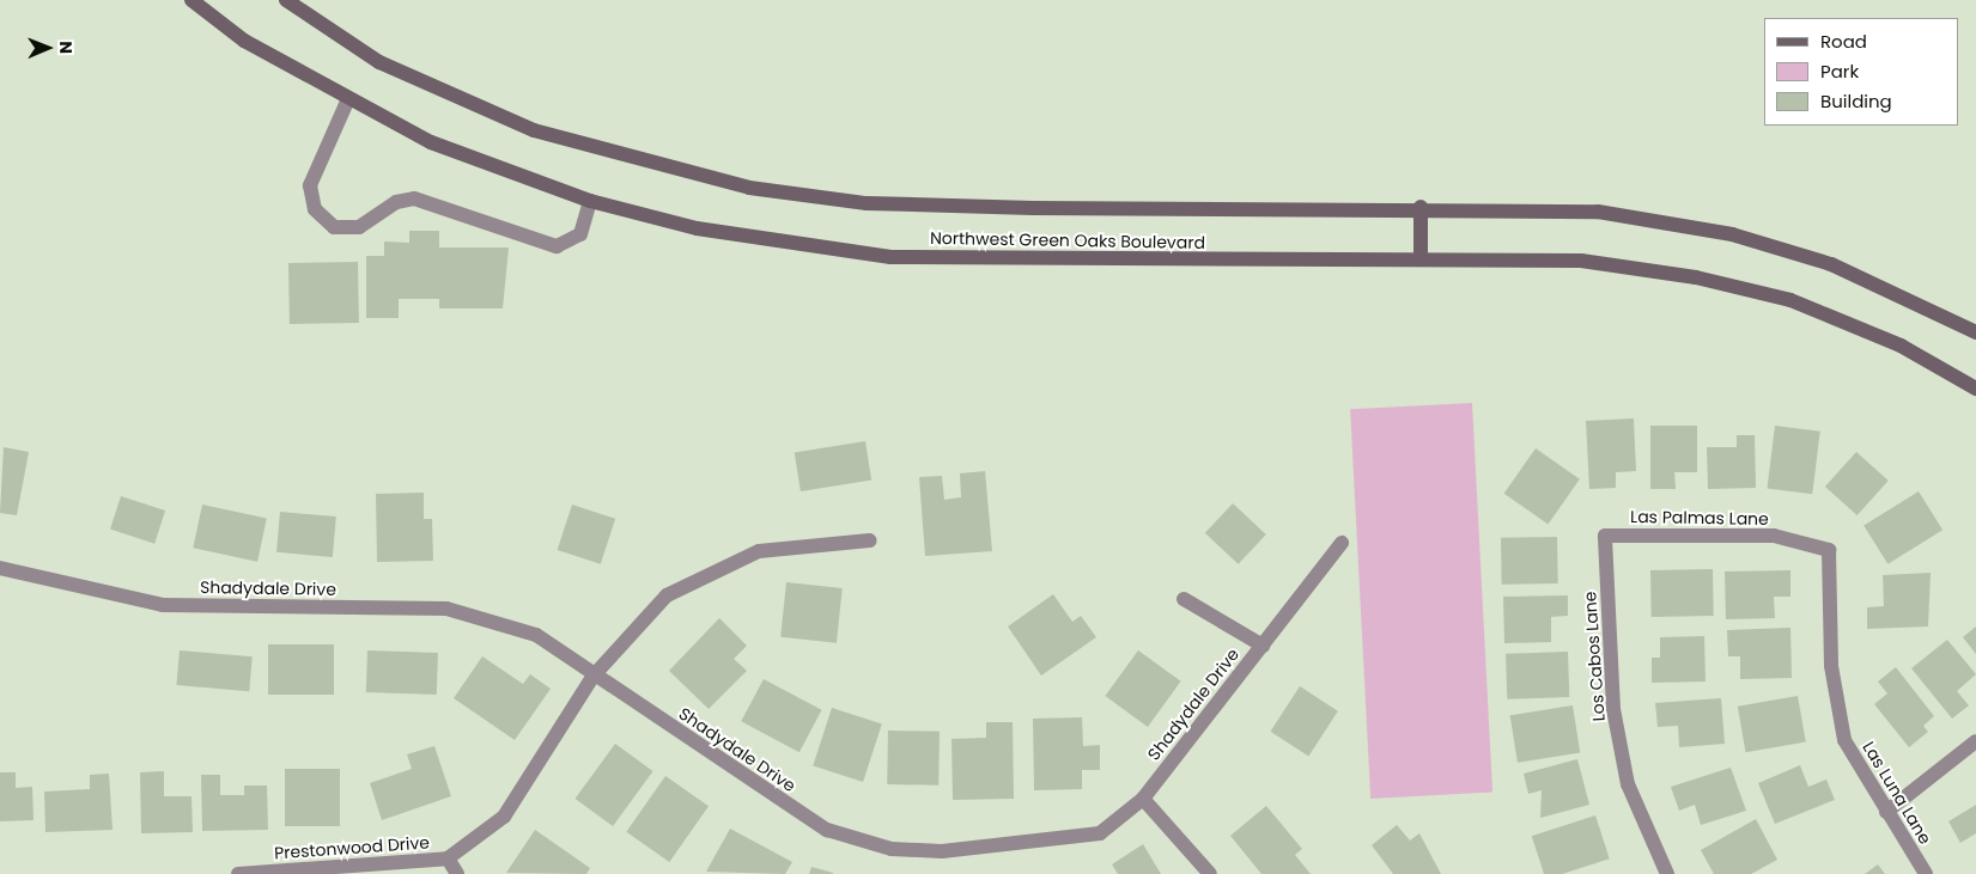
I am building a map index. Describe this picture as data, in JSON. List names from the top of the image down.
{
  "streets": {
    "main road": ["Northwest Green Oaks Boulevard"],
    "street": [
      "Las Palmas Lane",
      "Shadydale Drive",
      "Los Cabos Lane",
      "Las Luna Lane",
      "Prestonwood Drive"
    ]
  },
  "crossings": [
    ["Las Palmas Lane", "Los Cabos Lane"],
    ["Las Palmas Lane", "Las Luna Lane"],
    ["Shadydale Drive", "Prestonwood Drive"]
  ],
  "legend": ["Road", "Park", "Building"],
  "north": "right"
}
